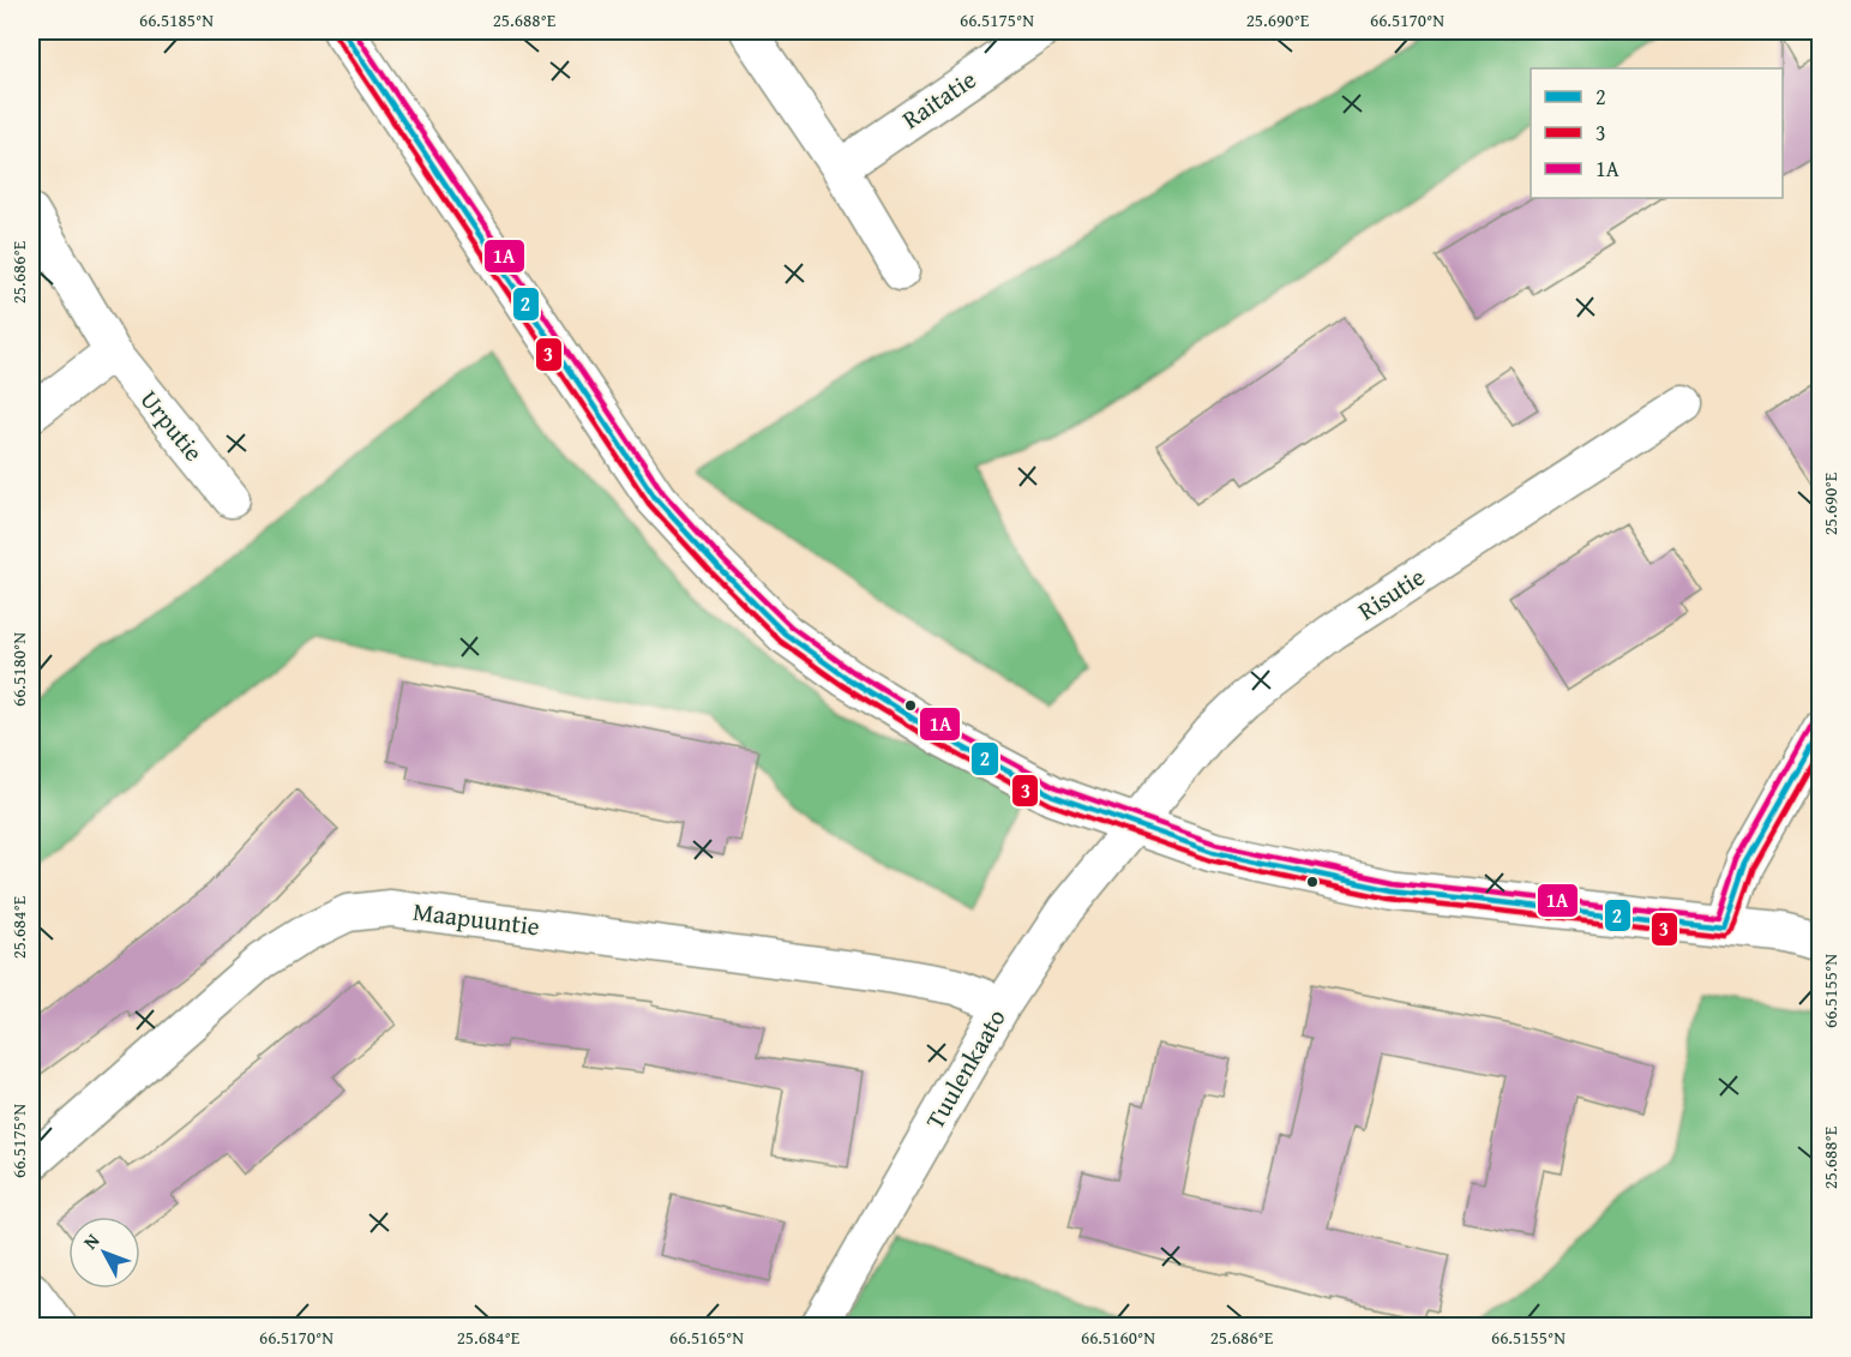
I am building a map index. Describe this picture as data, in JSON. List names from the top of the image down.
{
  "streets": {
    "street": [
      "Raitatie",
      "Urputie",
      "Risutie",
      "Maapuuntie",
      "Tuulenkaato"
    ]
  },
  "crossings": [
    ["Risutie", "Tuulenkaato"],
    ["Maapuuntie", "Tuulenkaato"]
  ],
  "lines": ["transit line 2", "transit line 1A", "transit line 3"],
  "legend": ["2", "3", "1A"],
  "north": "top left",
  "coordinates": [
    "66.5185°N",
    "25.688°E",
    "66.5175°N",
    "25.690°E",
    "66.5170°N",
    "25.686°E",
    "66.5180°N",
    "25.684°E",
    "66.5155°N",
    "66.5165°N",
    "66.5160°N"
  ]
}
